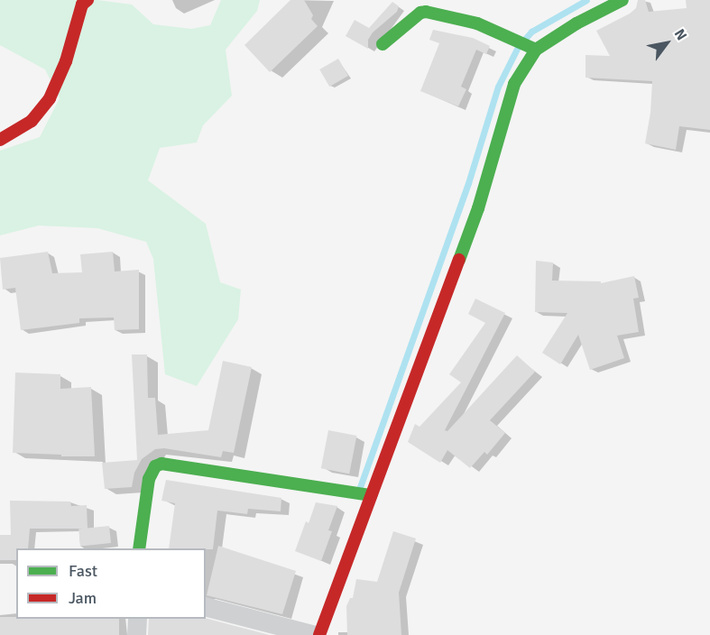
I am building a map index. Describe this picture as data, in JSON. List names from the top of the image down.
{
  "legend": ["Fast", "Jam"],
  "north": "top right"
}
